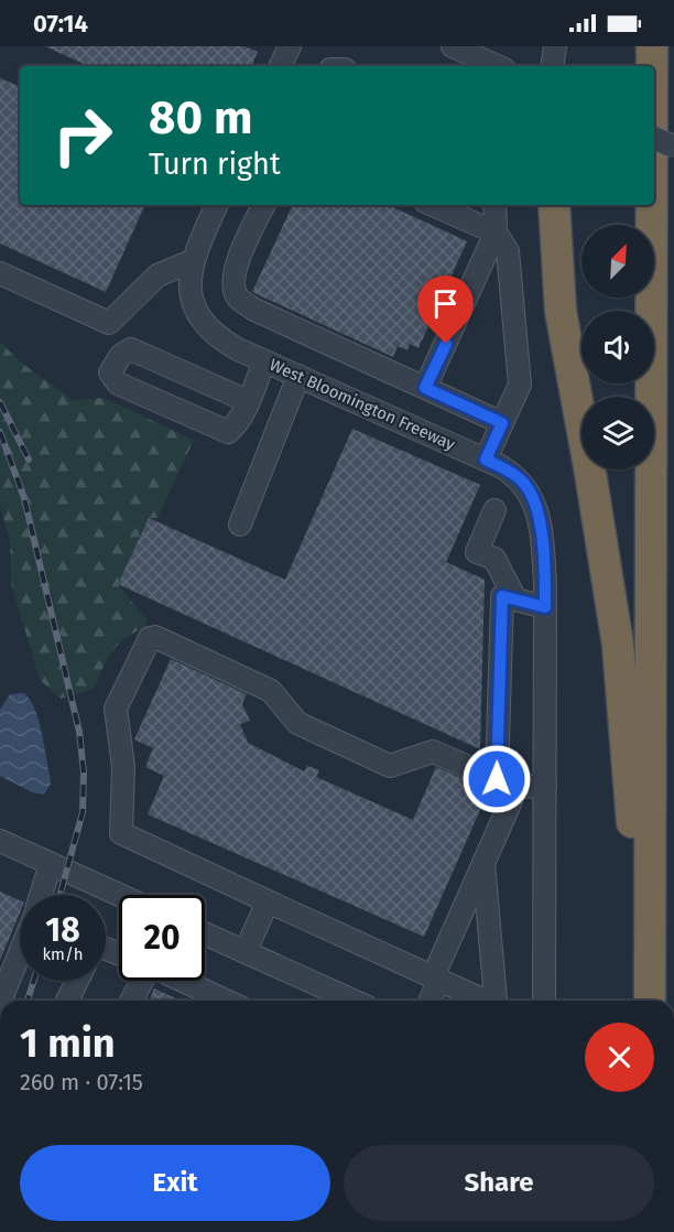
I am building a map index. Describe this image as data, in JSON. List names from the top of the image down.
{
  "streets": {
    "street": ["West Bloomington Freeway"]
  },
  "north": "top right",
  "page": {
    "status": "07:14",
    "turn": ["80 m", "Turn right"],
    "speed": "18 km/h",
    "limit": "20",
    "heading": ["1 min", "260 m · 07:15"],
    "buttons": ["Exit", "Share"]
  }
}
